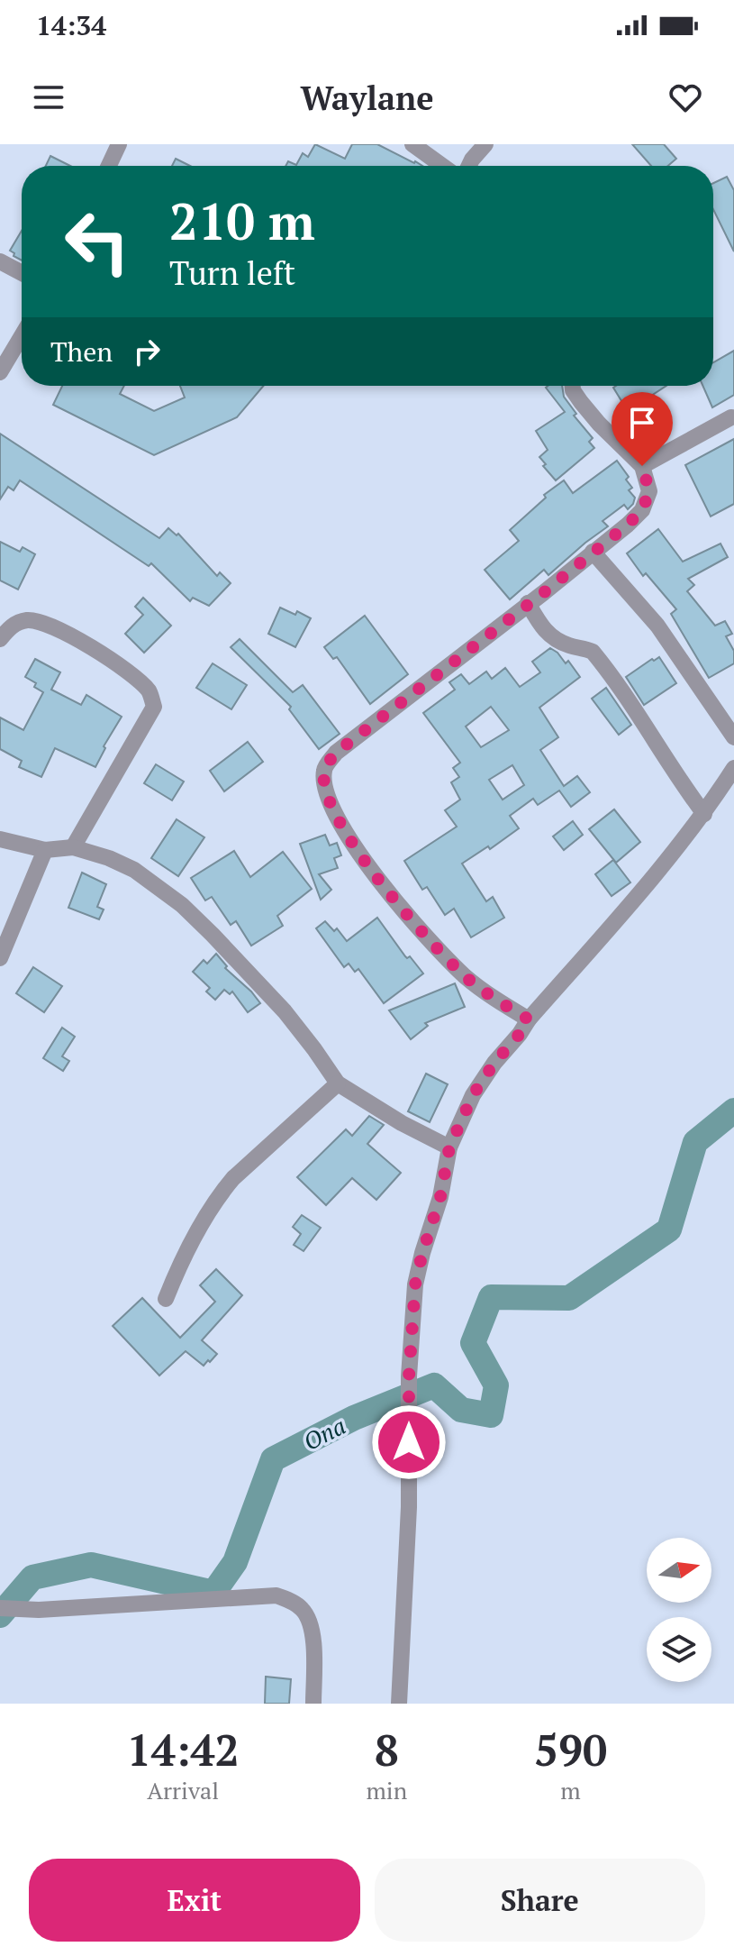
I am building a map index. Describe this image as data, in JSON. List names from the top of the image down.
{
  "water": ["Ona"],
  "north": "right",
  "page": {
    "status": "14:34",
    "header": "Waylane",
    "turn": ["210 m", "Turn left"],
    "then": "Then",
    "eta": [
      "14:42",
      "Arrival",
      "8",
      "min",
      "590",
      "m"
    ],
    "buttons": ["Exit", "Share"]
  }
}
